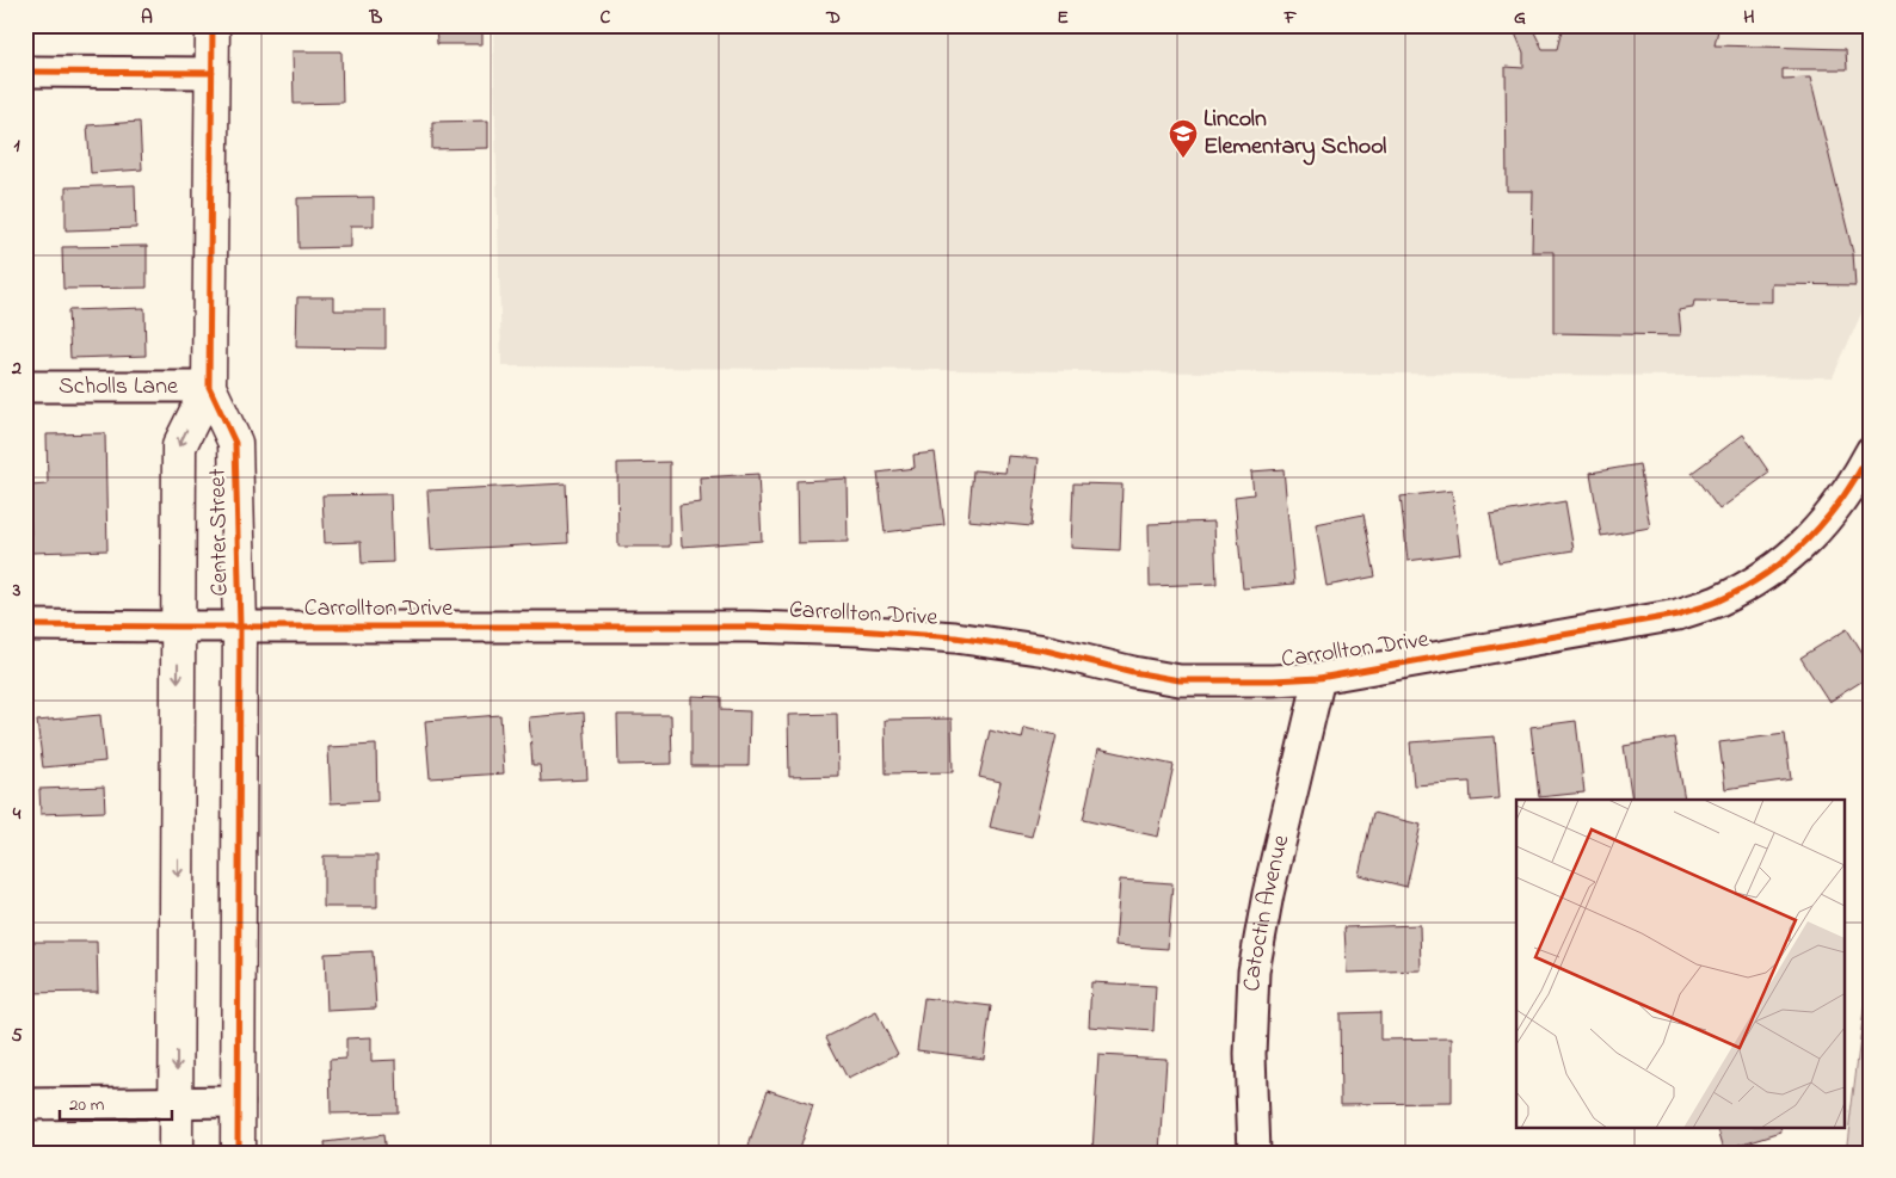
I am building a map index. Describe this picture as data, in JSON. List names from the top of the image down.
{
  "streets": {
    "street": [
      "Scholls Lane",
      "Center Street",
      "Carrollton Drive",
      "Catoctin Avenue"
    ]
  },
  "crossings": [
    ["Scholls Lane", "Center Street"],
    ["Center Street", "Carrollton Drive"],
    ["Carrollton Drive", "Catoctin Avenue"]
  ],
  "places": {
    "school or university": ["Lincoln Elementary School"]
  },
  "scale_bar": "20 m",
  "grid": {
    "columns": [
      "A",
      "B",
      "C",
      "D",
      "E",
      "F",
      "G",
      "H"
    ],
    "rows": [
      "1",
      "2",
      "3",
      "4",
      "5"
    ]
  }
}
